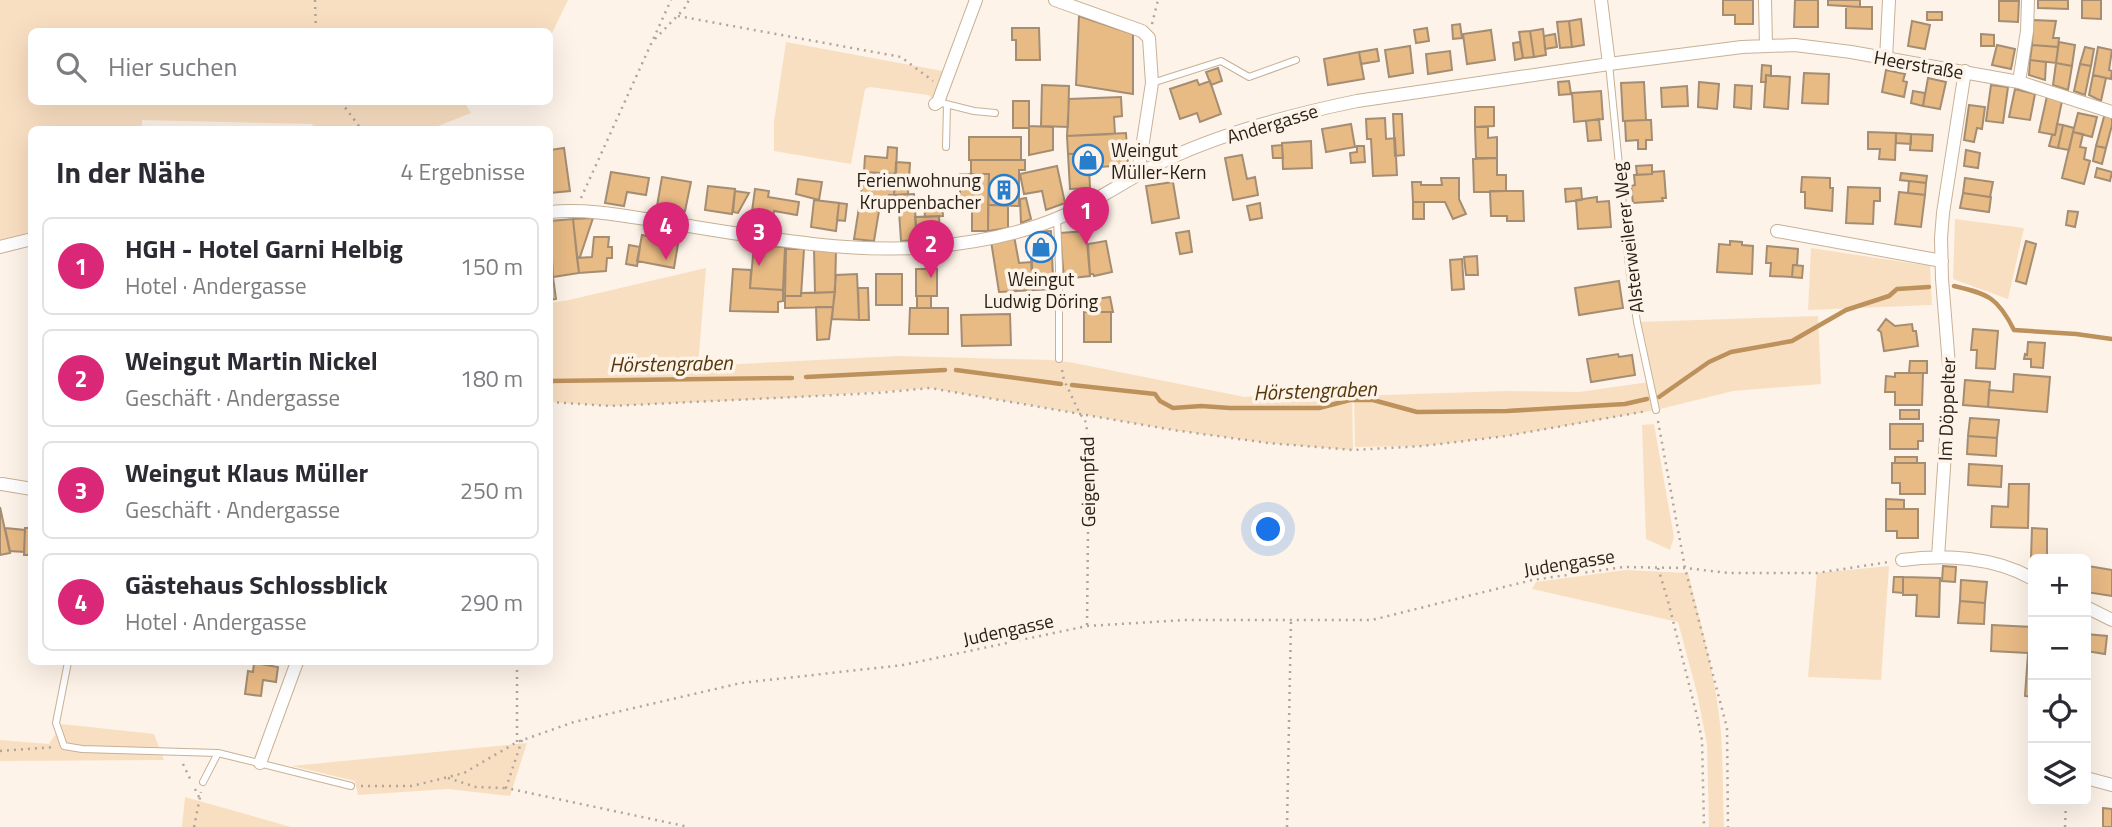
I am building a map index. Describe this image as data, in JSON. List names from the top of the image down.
{
  "streets": {
    "street": ["Heerstraße", "Andergasse", "Im Döppelter"],
    "lane": ["Alsterweilerer Weg"],
    "path": ["Geigenpfad", "Judengasse"]
  },
  "crossings": [
    ["Heerstraße", "Andergasse"],
    ["Heerstraße", "Im Döppelter"],
    ["Andergasse", "Alsterweilerer Weg"],
    ["Geigenpfad", "Judengasse"]
  ],
  "water": ["Hörstengraben"],
  "places": {
    "shop": ["Weingut Müller-Kern", "Weingut Ludwig Döring"],
    "building": ["Ferienwohnung Kruppenbacher"]
  },
  "page": {
    "search": "Hier suchen",
    "heading": ["In der Nähe", "4 Ergebnisse"],
    "pins": [
      "1",
      "4",
      "3",
      "2"
    ],
    "list": [
      {
        "mark": "1",
        "name": "HGH - Hotel Garni Helbig",
        "note": "Hotel · Andergasse",
        "value": "150 m"
      },
      {
        "mark": "2",
        "name": "Weingut Martin Nickel",
        "note": "Geschäft · Andergasse",
        "value": "180 m"
      },
      {
        "mark": "3",
        "name": "Weingut Klaus Müller",
        "note": "Geschäft · Andergasse",
        "value": "250 m"
      },
      {
        "mark": "4",
        "name": "Gästehaus Schlossblick",
        "note": "Hotel · Andergasse",
        "value": "290 m"
      }
    ],
    "map_buttons": ["+", "−"]
  }
}
